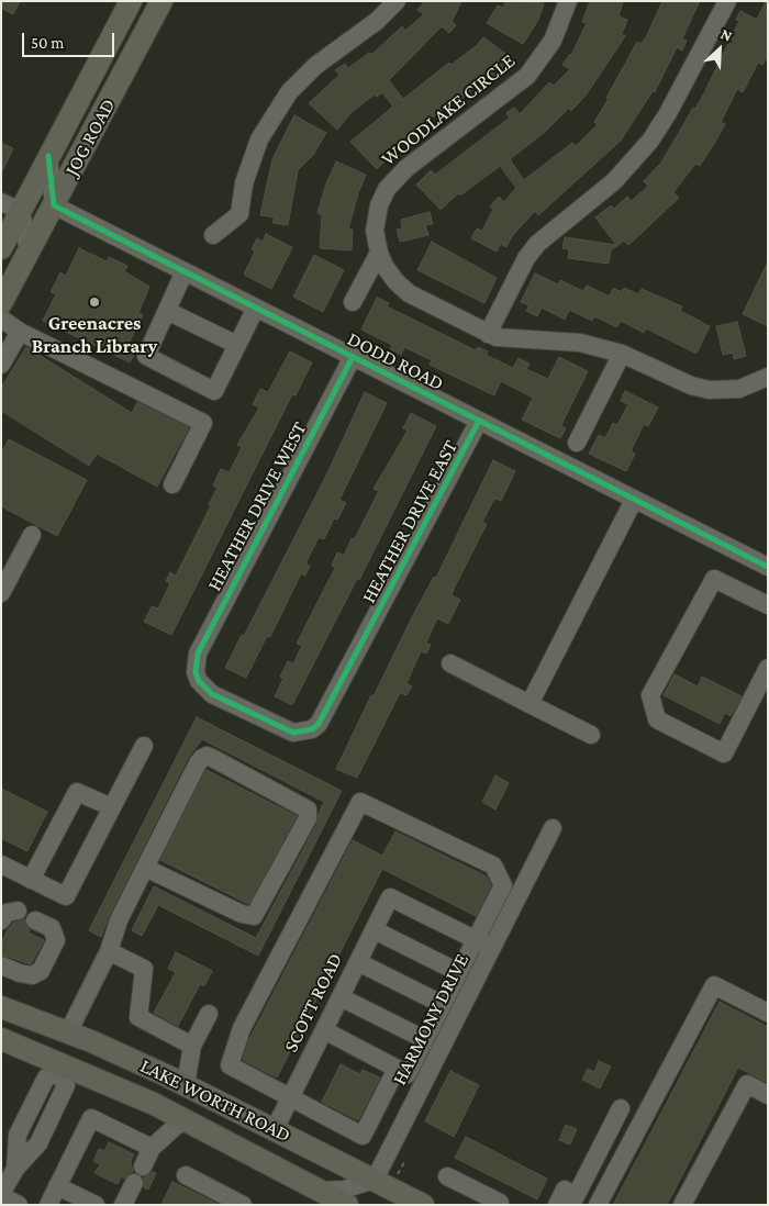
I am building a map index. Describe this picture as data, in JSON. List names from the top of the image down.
{
  "streets": {
    "main road": ["JOG ROAD", "LAKE WORTH ROAD"],
    "street": [
      "WOODLAKE CIRCLE",
      "DODD ROAD",
      "HEATHER DRIVE WEST",
      "HEATHER DRIVE EAST",
      "SCOTT ROAD",
      "HARMONY DRIVE"
    ]
  },
  "crossings": [
    ["JOG ROAD", "DODD ROAD"],
    ["DODD ROAD", "HEATHER DRIVE WEST"],
    ["DODD ROAD", "HEATHER DRIVE EAST"],
    ["HEATHER DRIVE WEST", "HEATHER DRIVE EAST"],
    ["SCOTT ROAD", "LAKE WORTH ROAD"],
    ["HARMONY DRIVE", "LAKE WORTH ROAD"]
  ],
  "places": ["Greenacres Branch Library"],
  "scale_bar": "50 m",
  "north": "top right"
}
